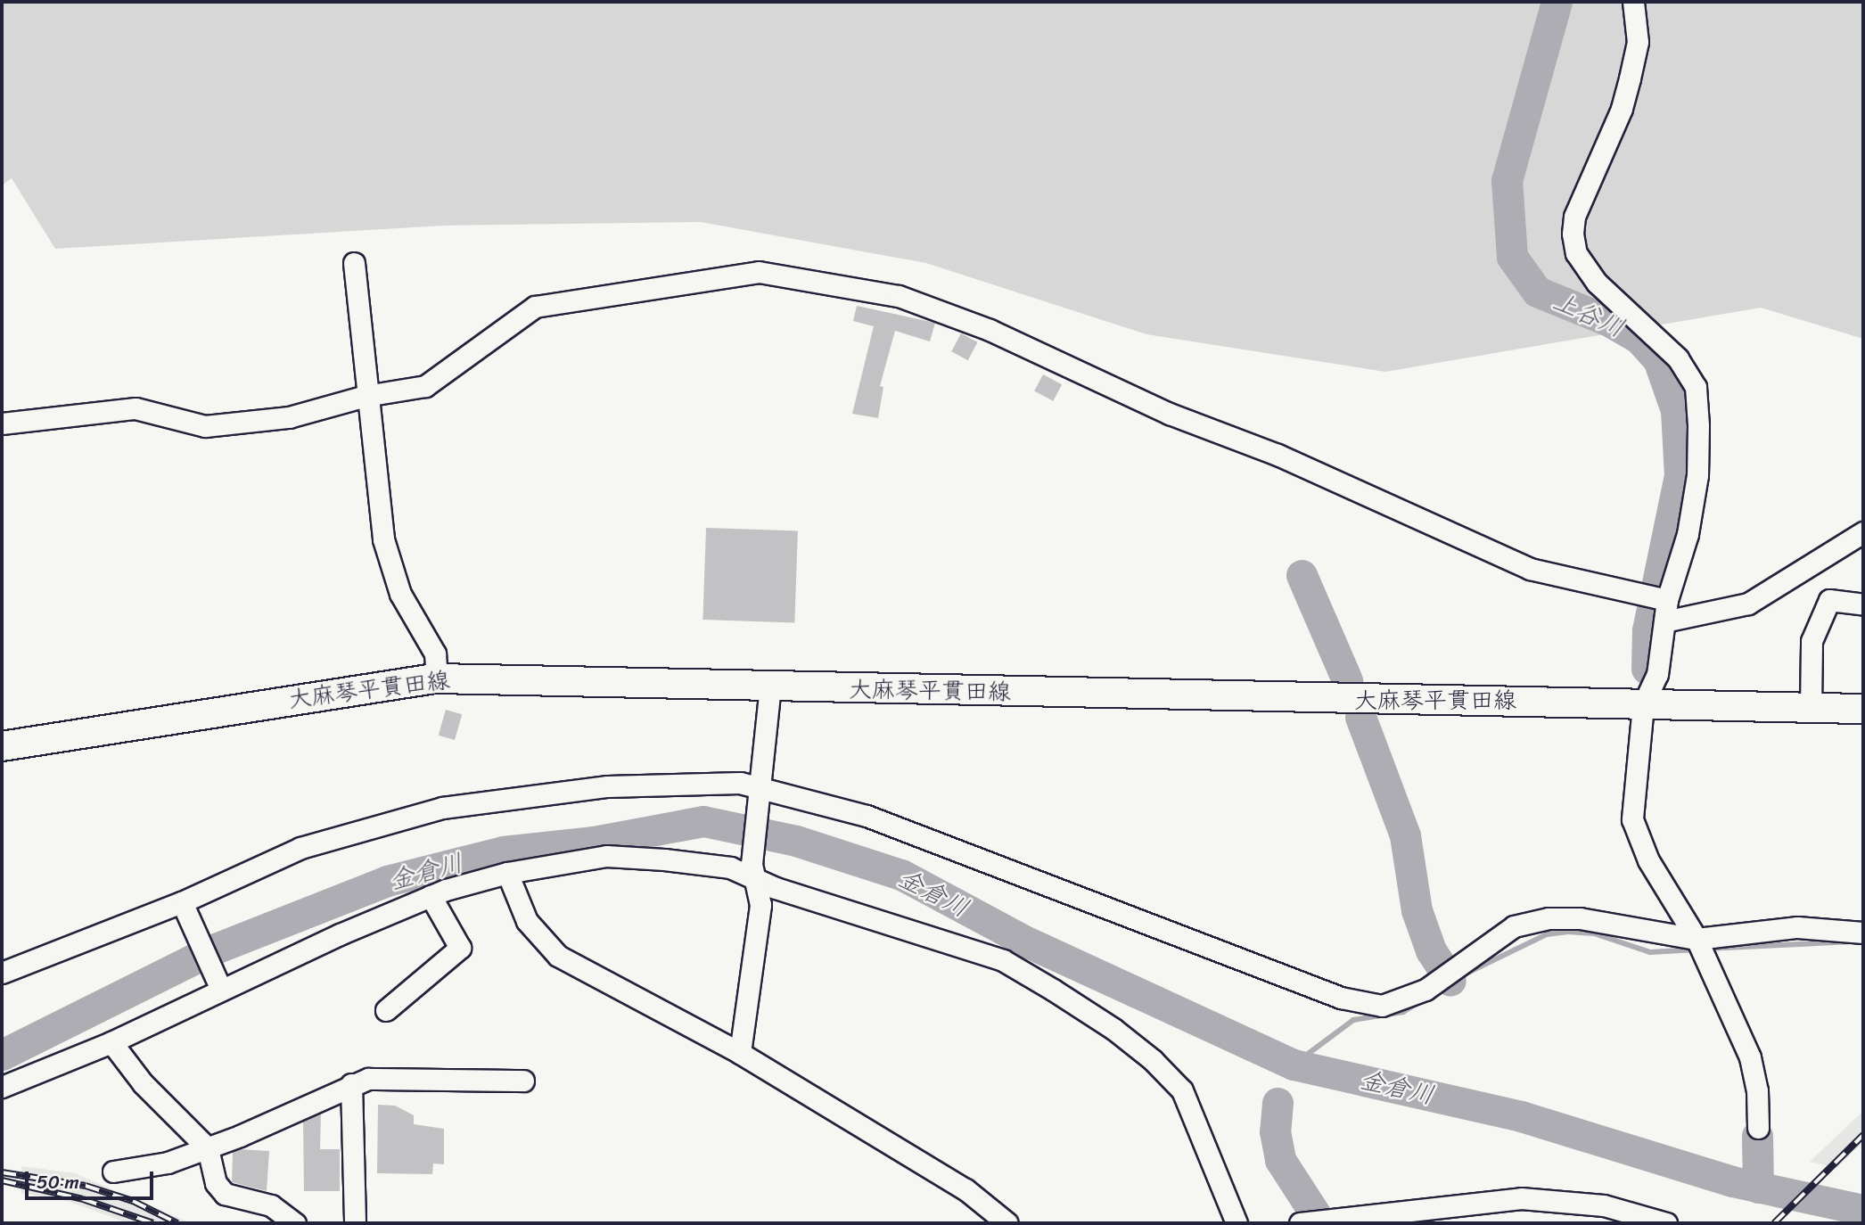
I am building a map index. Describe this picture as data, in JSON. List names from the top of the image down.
{
  "streets": {
    "main road": ["大麻琴平貫田線"]
  },
  "water": ["上谷川", "金倉川"],
  "scale_bar": "50 m"
}
